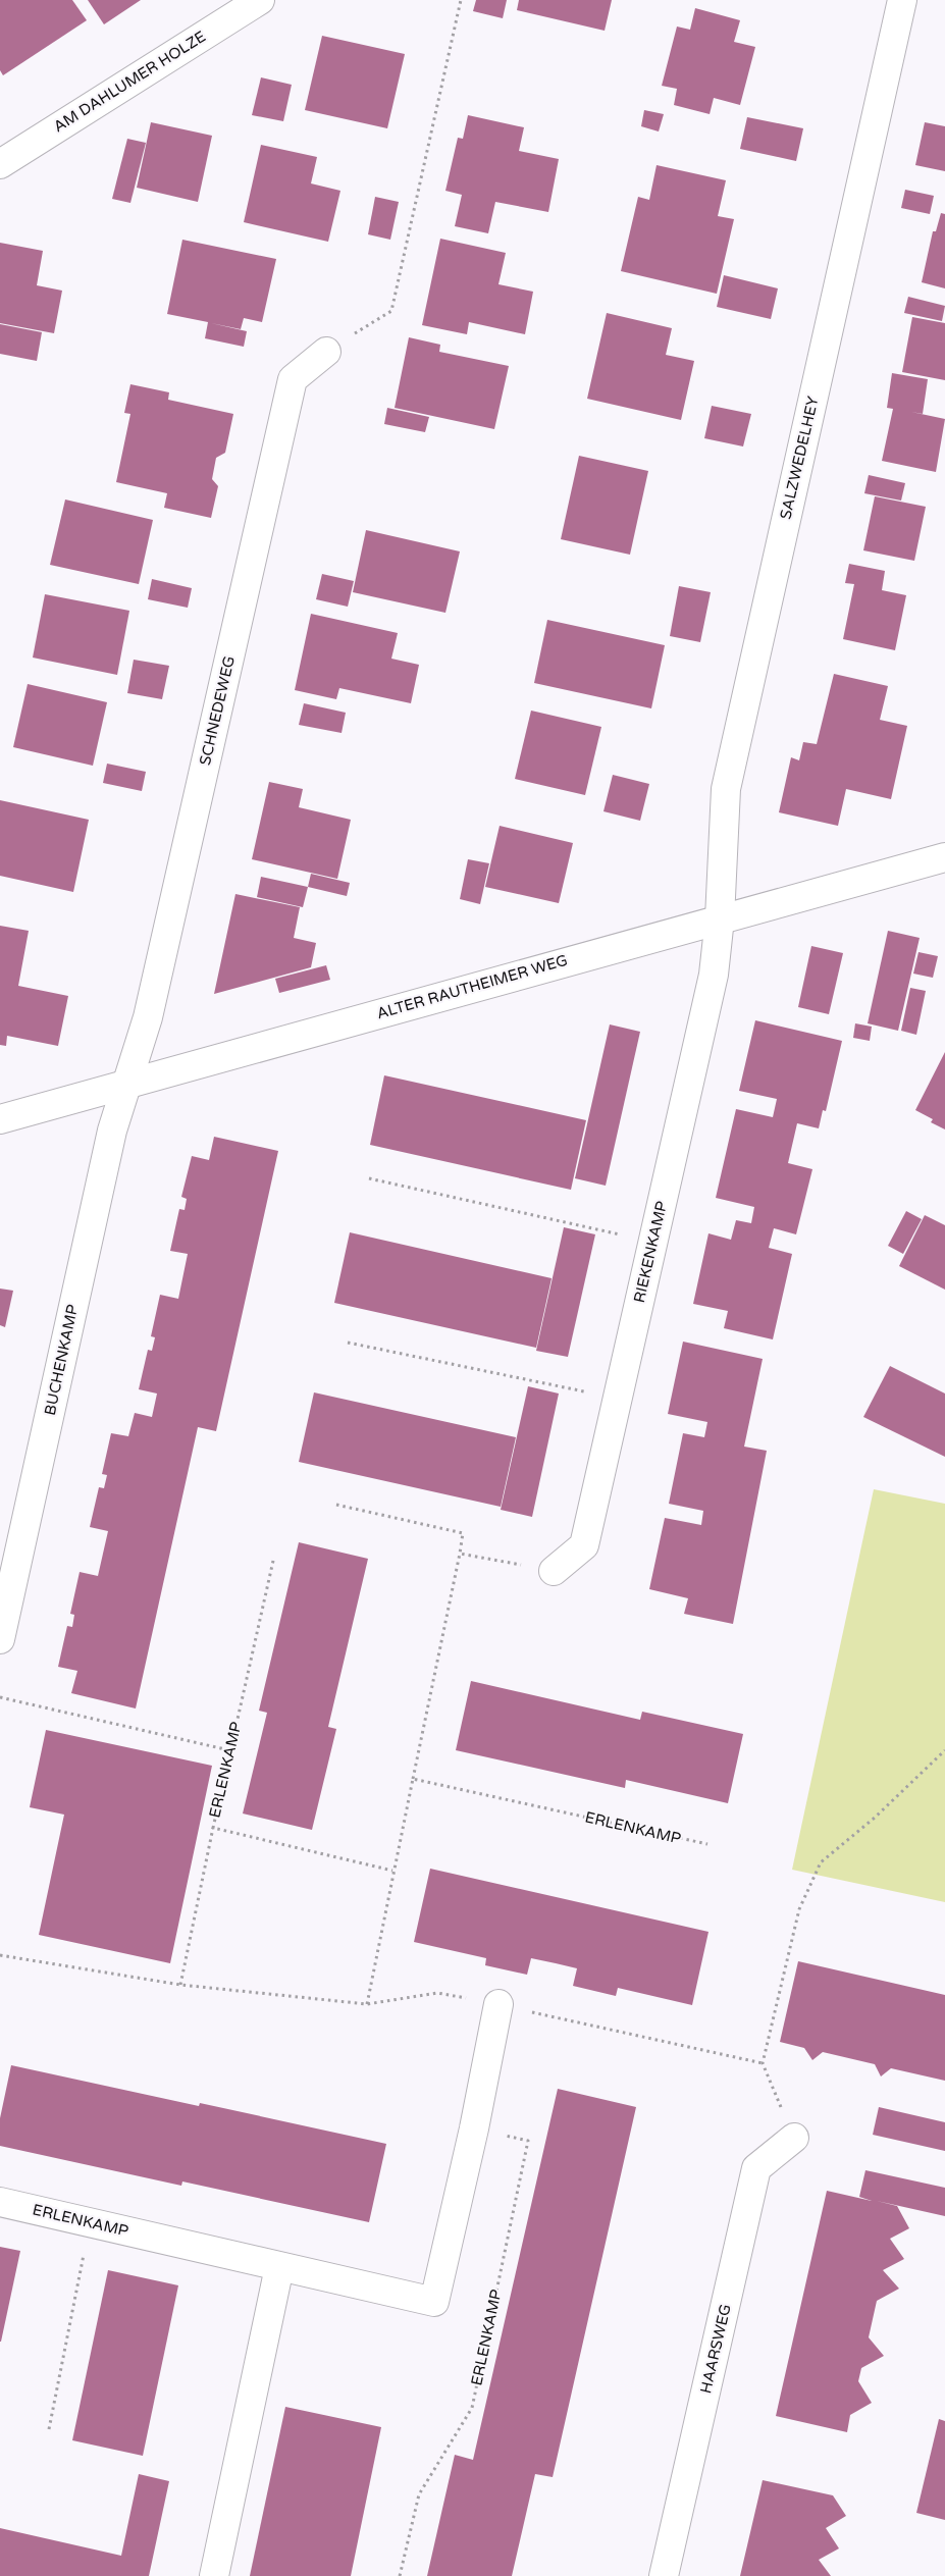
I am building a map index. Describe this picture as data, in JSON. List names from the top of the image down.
{
  "streets": {
    "street": [
      "AM DAHLUMER HOLZE",
      "SALZWEDELHEY",
      "SCHNEDEWEG",
      "ALTER RAUTHEIMER WEG",
      "RIEKENKAMP",
      "BUCHENKAMP",
      "ERLENKAMP",
      "HAARSWEG"
    ]
  },
  "crossings": [
    ["SALZWEDELHEY", "ALTER RAUTHEIMER WEG"],
    ["SALZWEDELHEY", "RIEKENKAMP"],
    ["SCHNEDEWEG", "ALTER RAUTHEIMER WEG"],
    ["SCHNEDEWEG", "BUCHENKAMP"],
    ["ALTER RAUTHEIMER WEG", "RIEKENKAMP"],
    ["ALTER RAUTHEIMER WEG", "BUCHENKAMP"]
  ]
}
